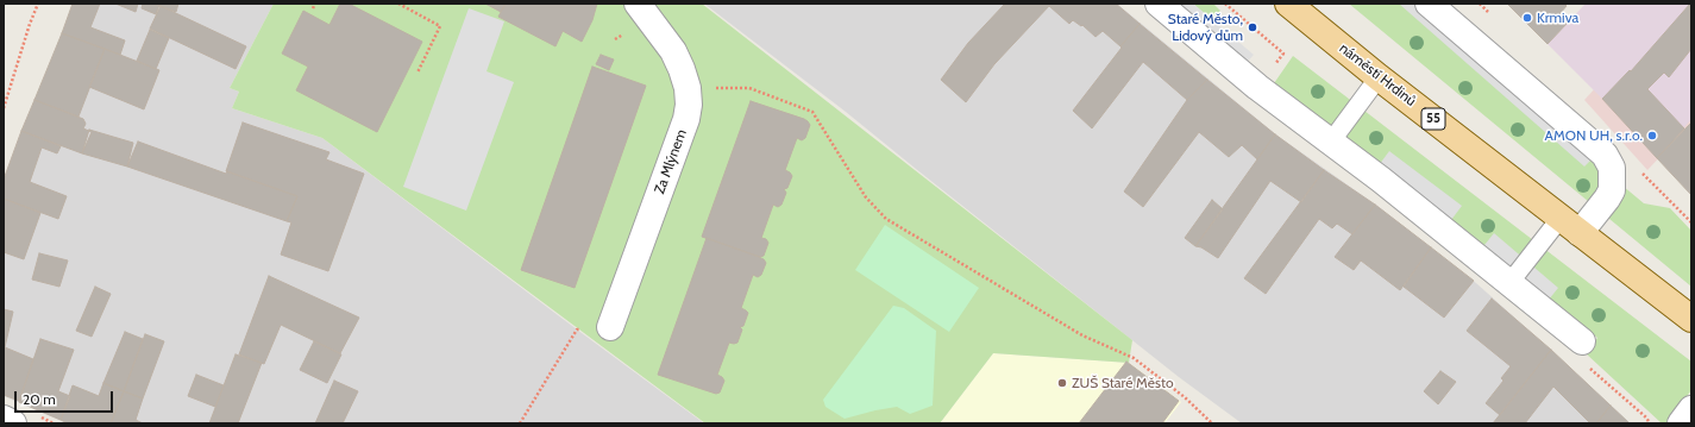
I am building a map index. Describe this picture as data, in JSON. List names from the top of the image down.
{
  "streets": {
    "main road": ["náměstí Hrdinů", "55"],
    "street": ["Za Mlýnem"]
  },
  "places": [
    "Krmiva",
    "Staré Město, Lidový dům",
    "AMON UH, s.r.o.",
    "ZUŠ Staré Město"
  ],
  "scale_bar": "20 m"
}
